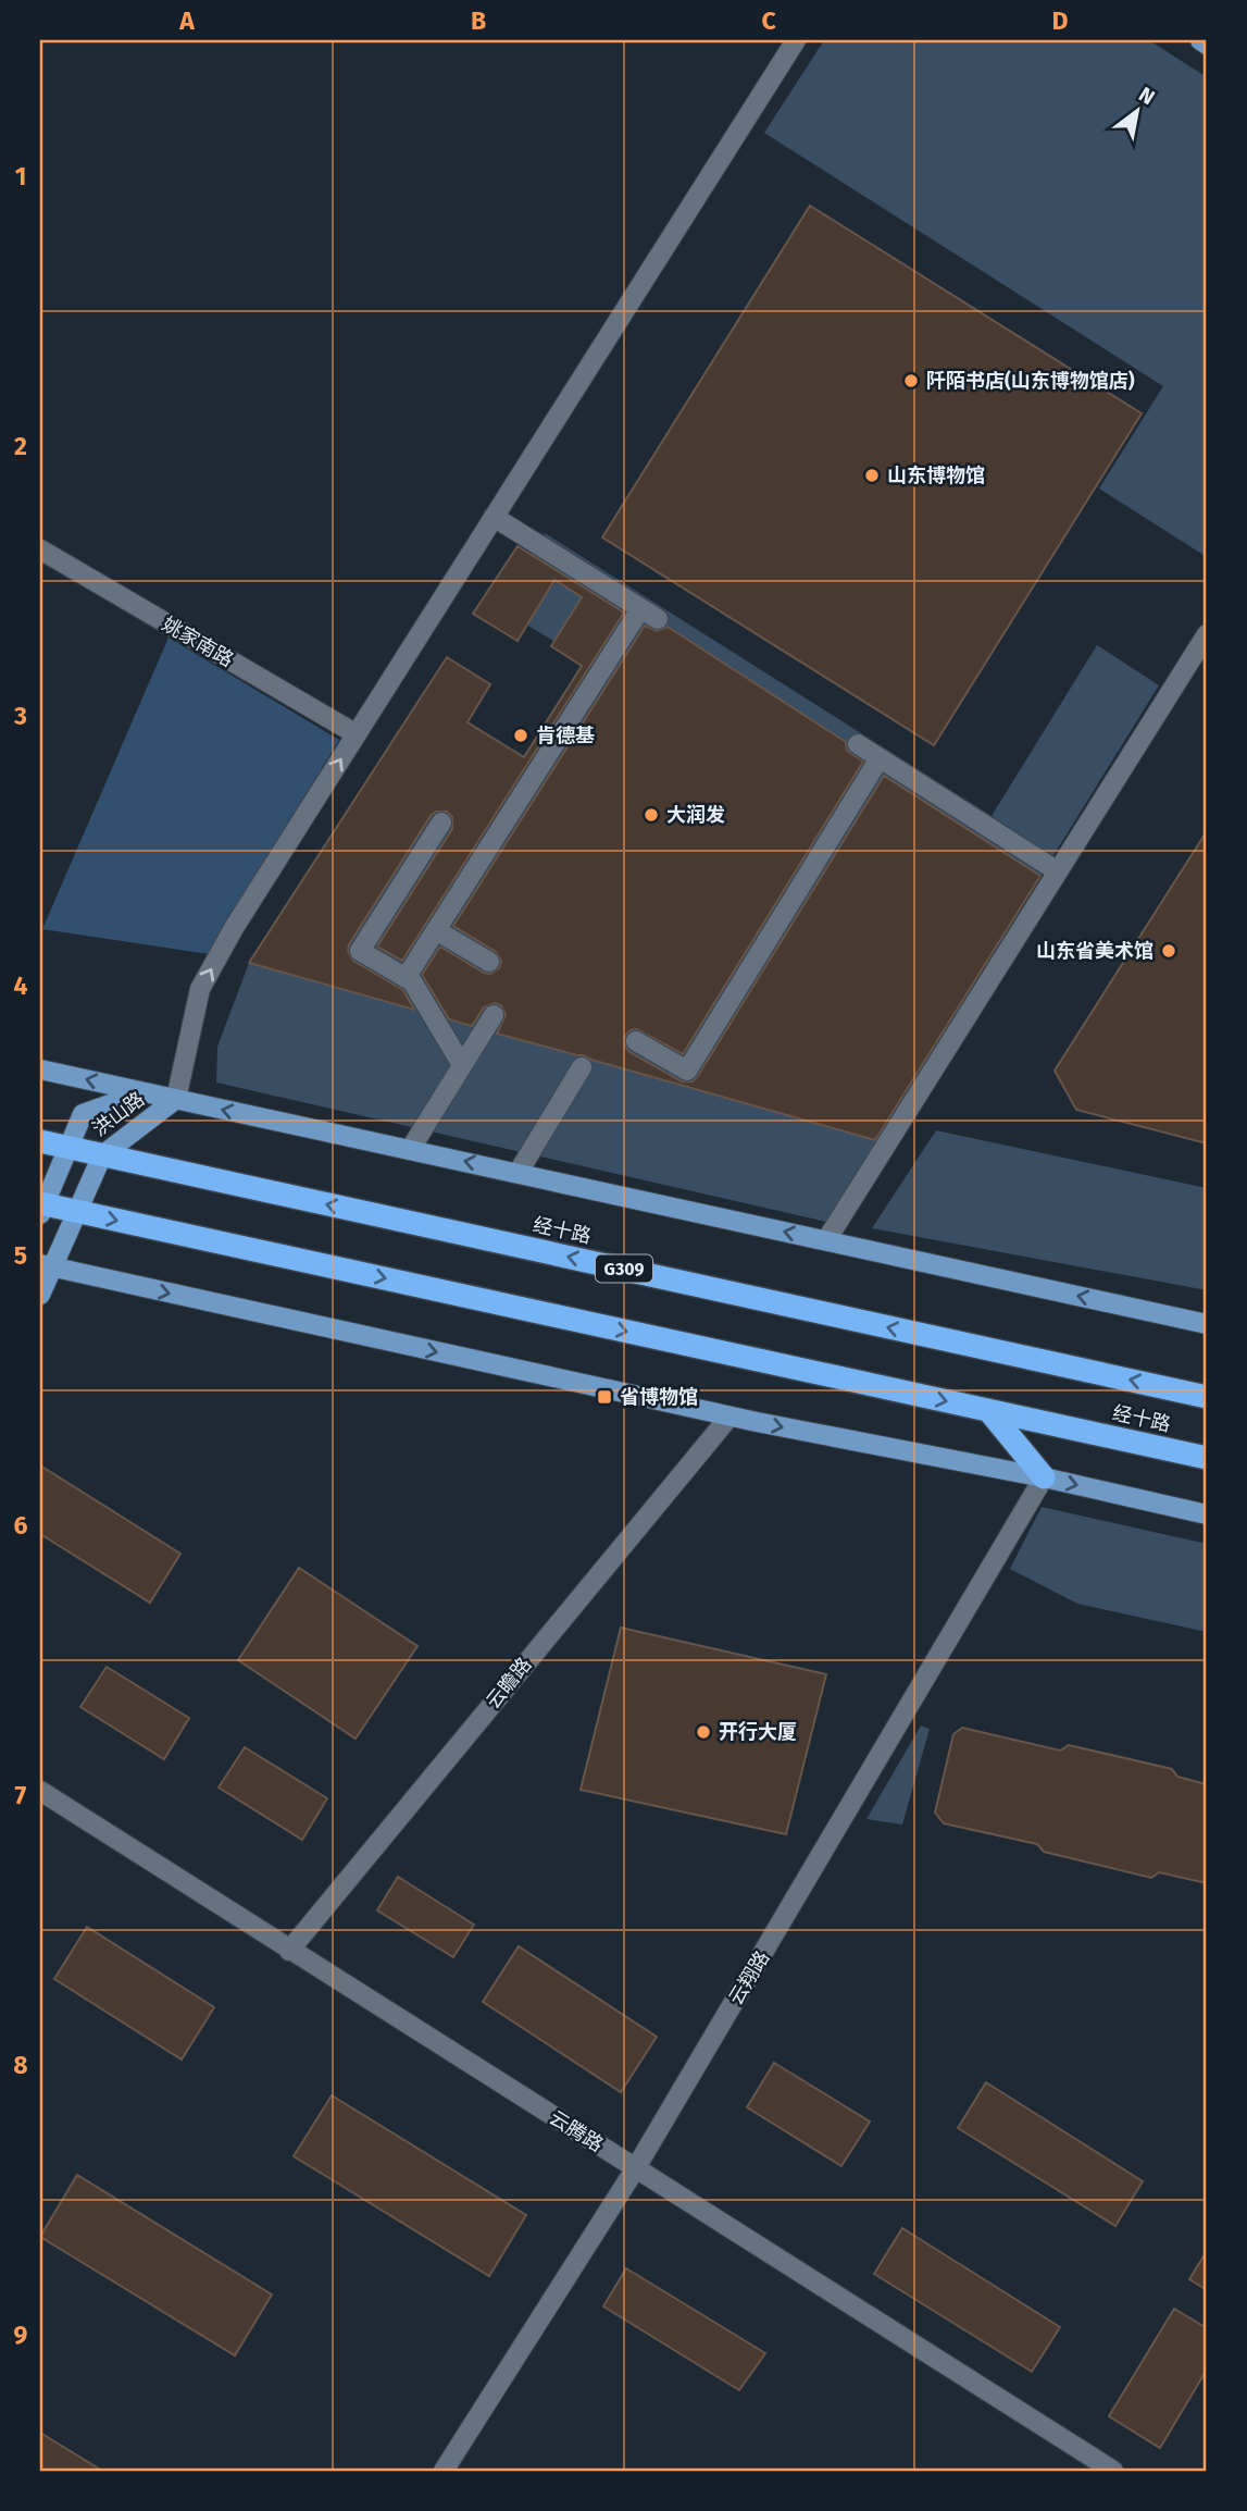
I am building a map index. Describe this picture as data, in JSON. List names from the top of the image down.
{
  "streets": {
    "highway": ["经十路", "G309"],
    "main road": ["洪山路"],
    "street": [
      "姚家南路",
      "云瞻路",
      "云翔路",
      "云腾路"
    ]
  },
  "crossings": [
    ["洪山路", "经十路"],
    ["云瞻路", "云腾路"],
    ["云翔路", "云腾路"]
  ],
  "places": {
    "other": [
      "阡陌书店(山东博物馆店)",
      "山东博物馆",
      "肯德基",
      "大润发",
      "山东省美术馆",
      "开行大厦"
    ],
    "transit": ["省博物馆"]
  },
  "north": "top right",
  "grid": {
    "columns": [
      "A",
      "B",
      "C",
      "D"
    ],
    "rows": [
      "1",
      "2",
      "3",
      "4",
      "5",
      "6",
      "7",
      "8",
      "9"
    ]
  }
}
